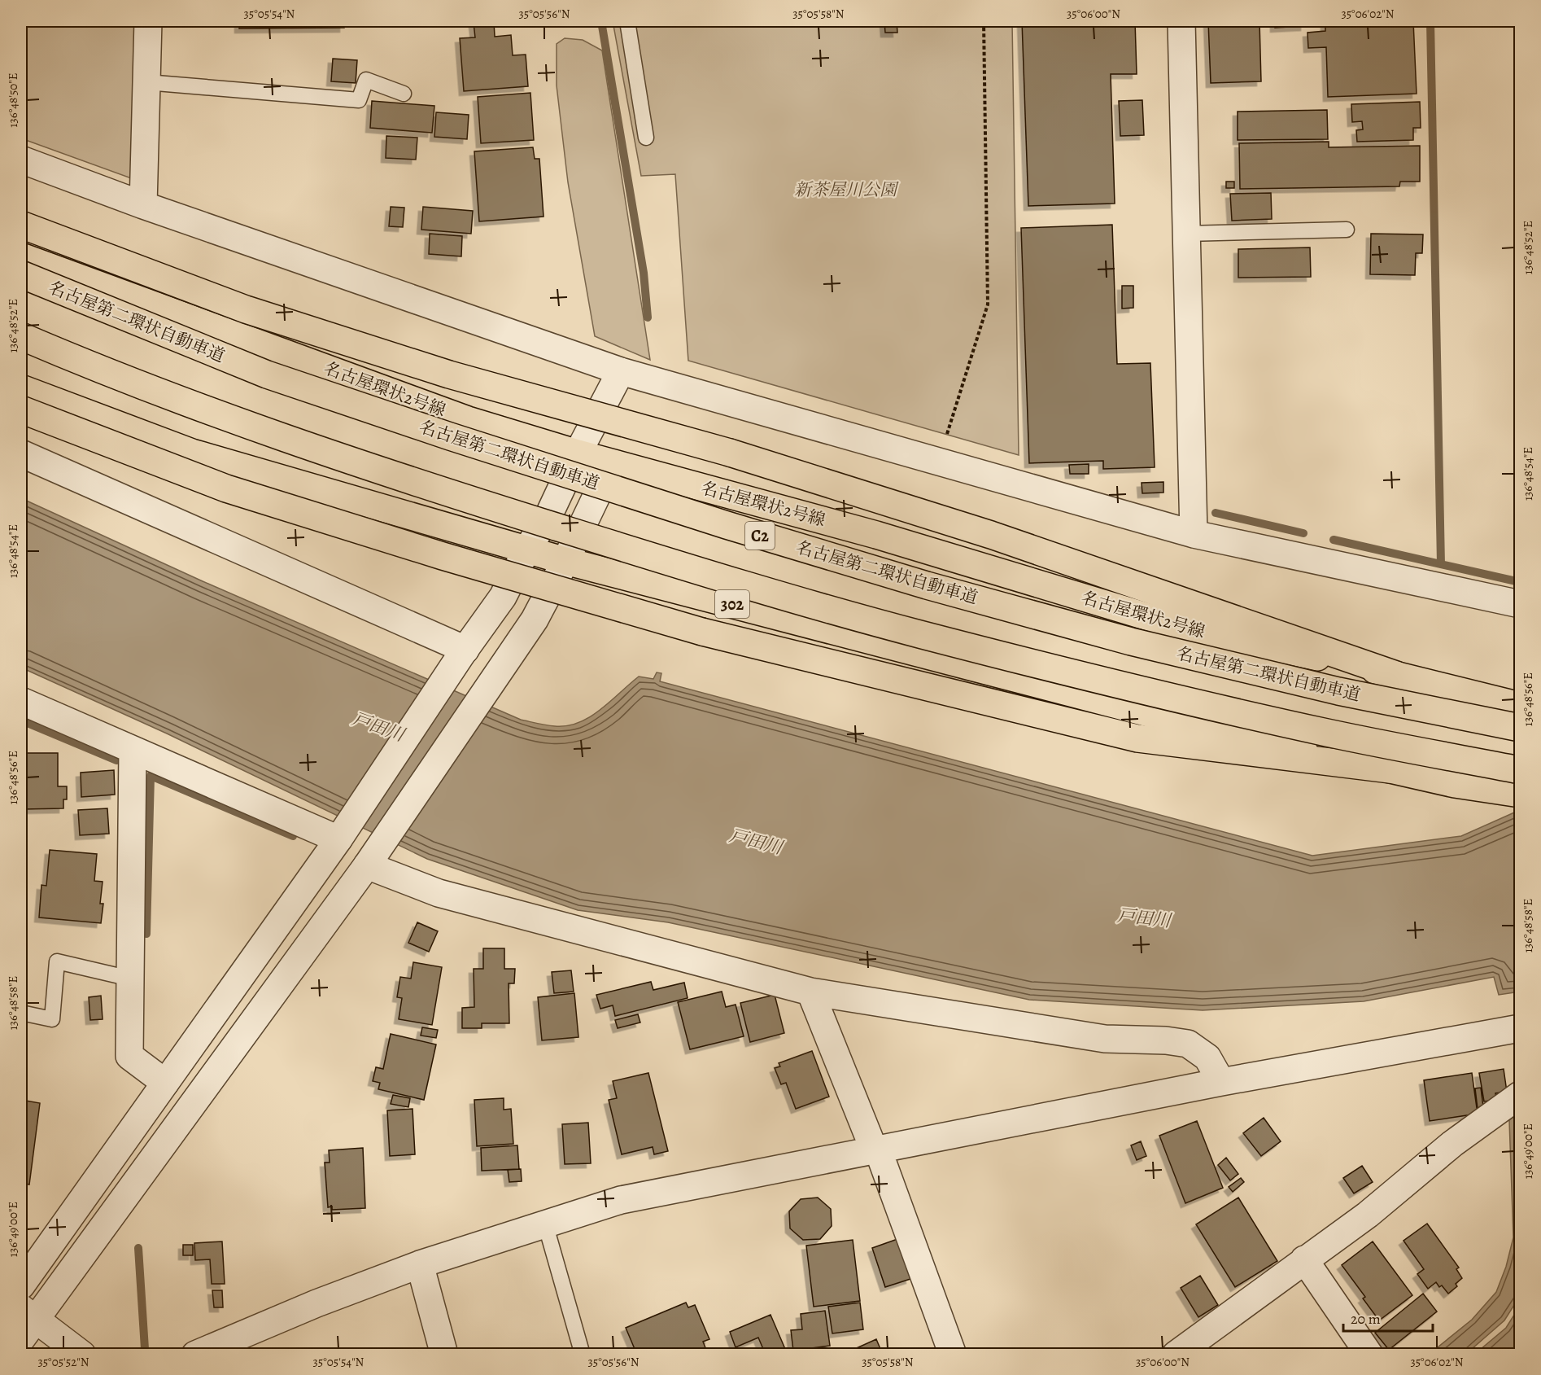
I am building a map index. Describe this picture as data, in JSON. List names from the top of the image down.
{
  "streets": {
    "highway": [
      "名古屋第二環状自動車道",
      "名古屋環状2号線",
      "C2",
      "302"
    ]
  },
  "water": ["戸田川"],
  "parks": ["新茶屋川公園"],
  "scale_bar": "20 m",
  "coordinates": [
    "35°05'54\"N",
    "35°05'56\"N",
    "35°05'58\"N",
    "35°06'00\"N",
    "35°06'02\"N",
    "136°48'50\"E",
    "136°48'52\"E",
    "136°48'54\"E",
    "136°48'56\"E",
    "136°48'58\"E",
    "136°49'00\"E",
    "35°05'52\"N"
  ]
}
